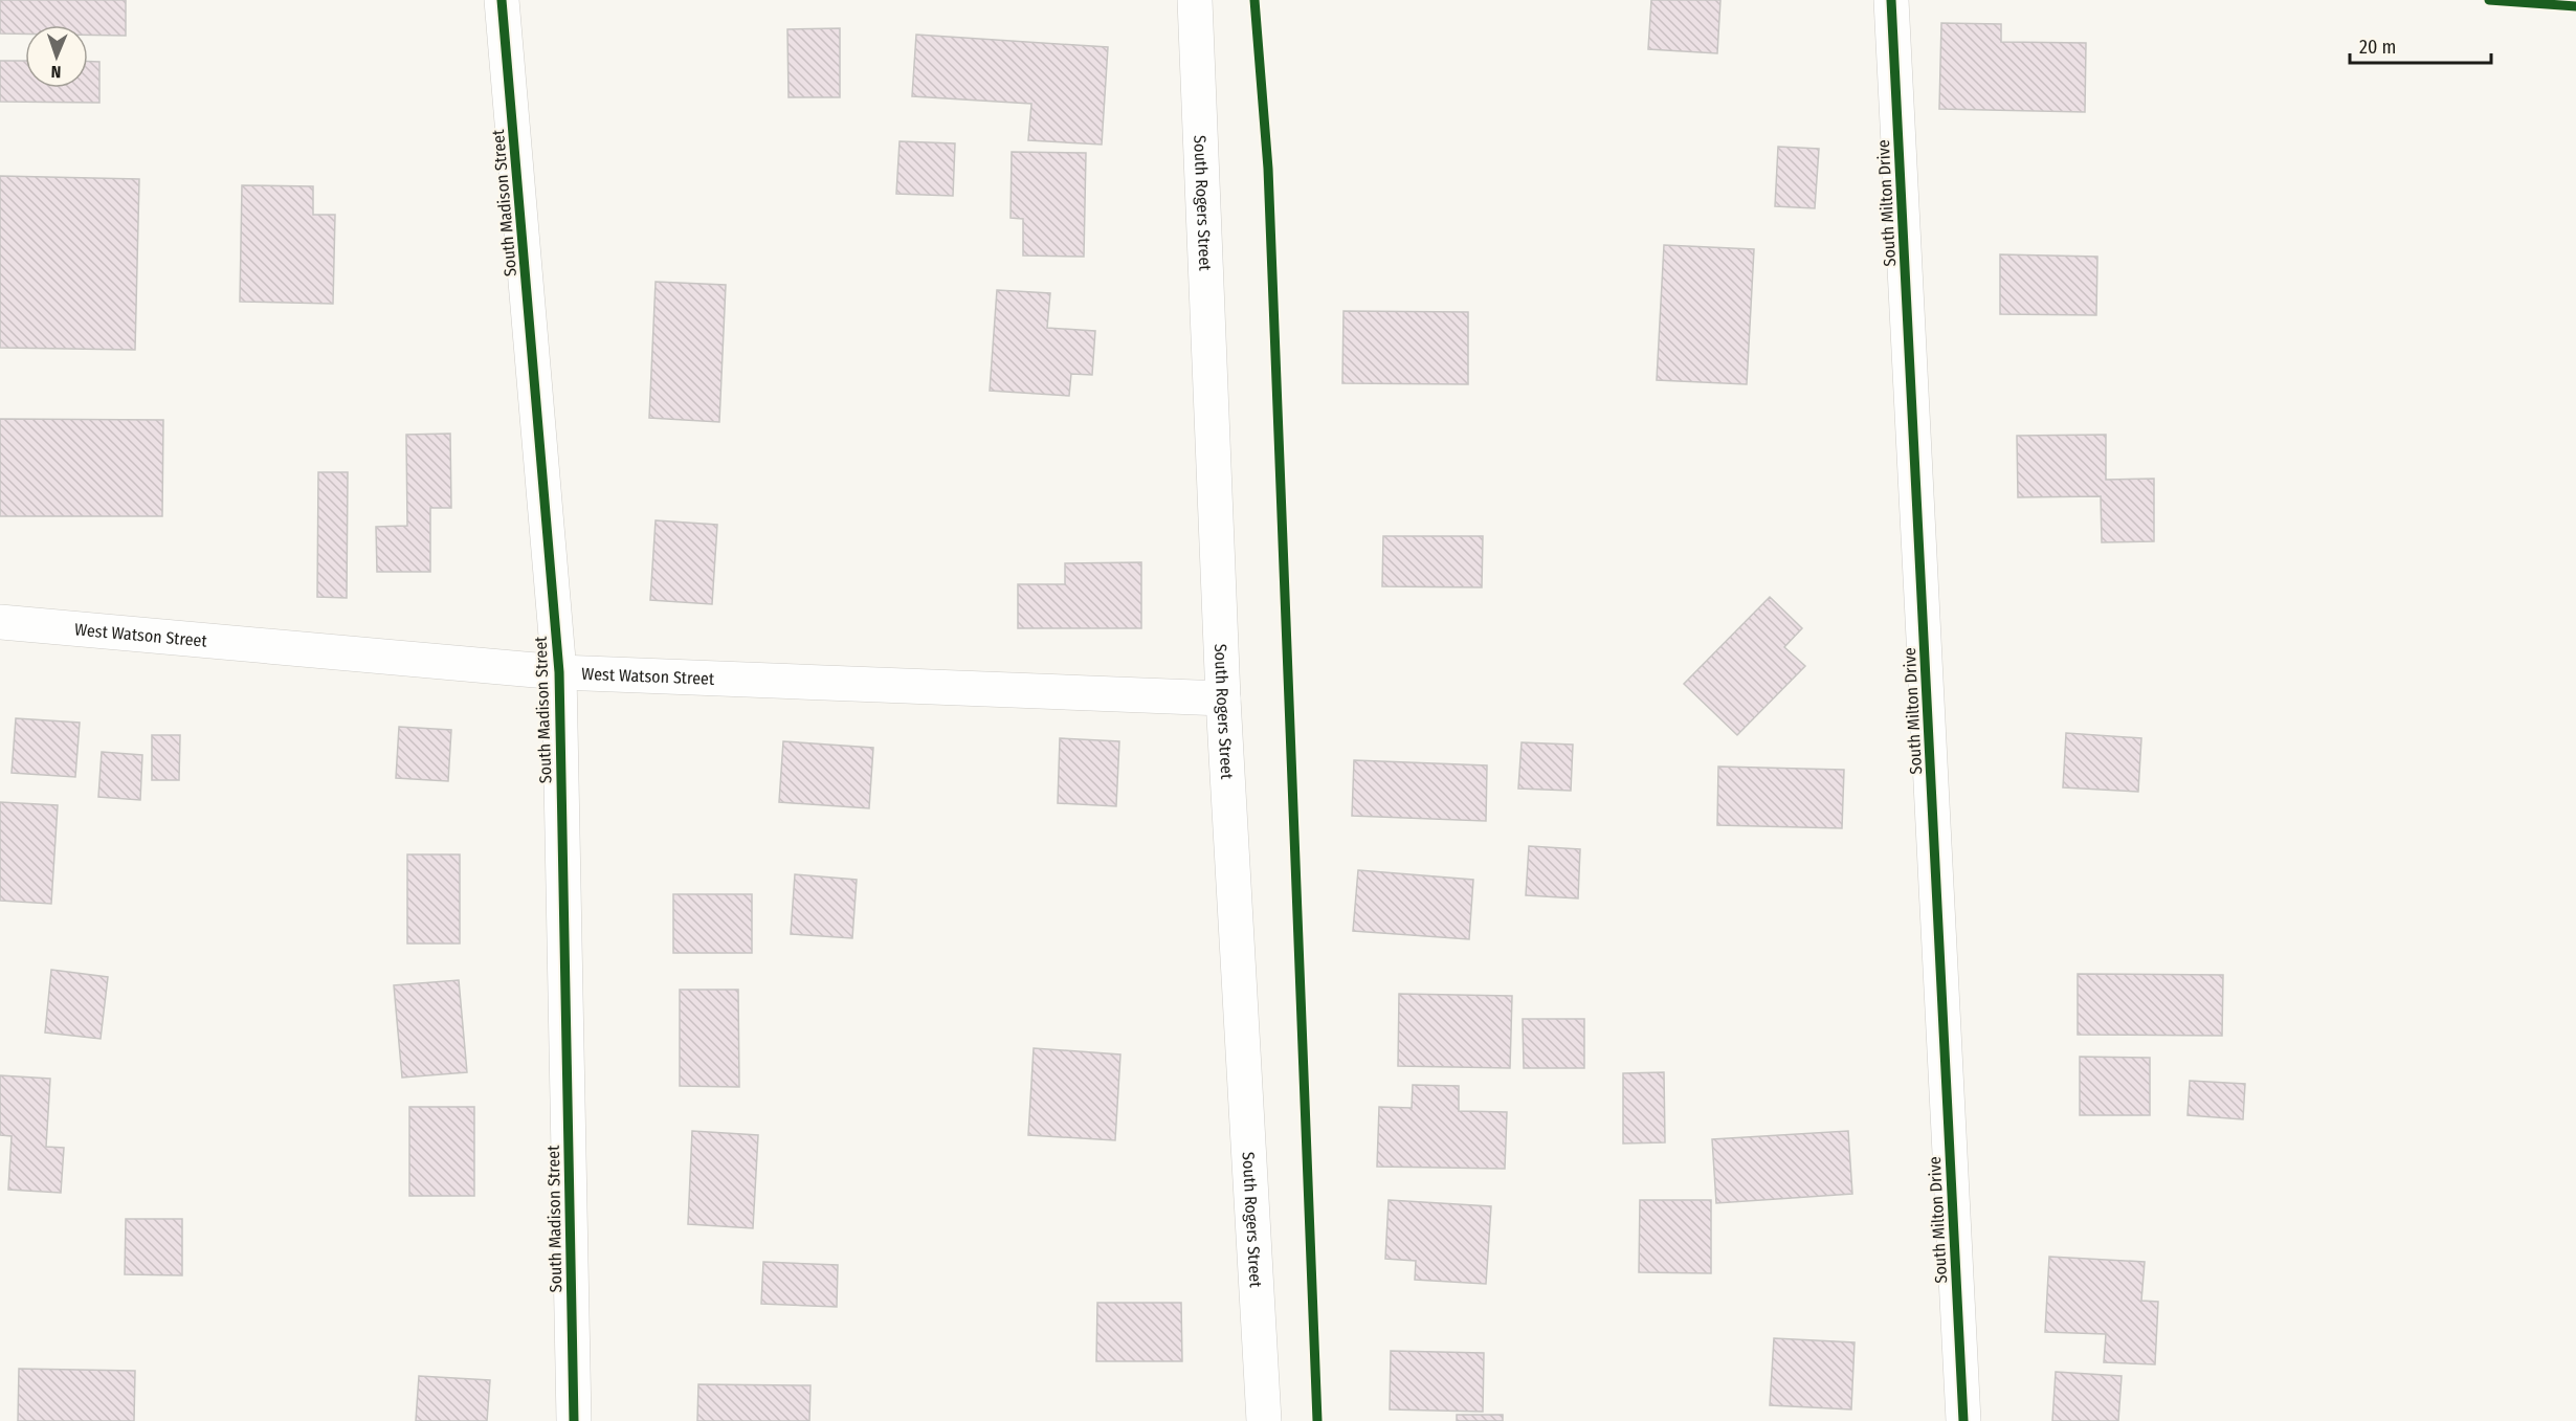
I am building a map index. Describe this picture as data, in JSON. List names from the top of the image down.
{
  "streets": {
    "street": [
      "South Rogers Street",
      "South Madison Street",
      "South Milton Drive",
      "West Watson Street"
    ]
  },
  "crossings": [
    ["South Rogers Street", "West Watson Street"],
    ["South Madison Street", "West Watson Street"]
  ],
  "scale_bar": "20 m",
  "north": "bottom"
}
